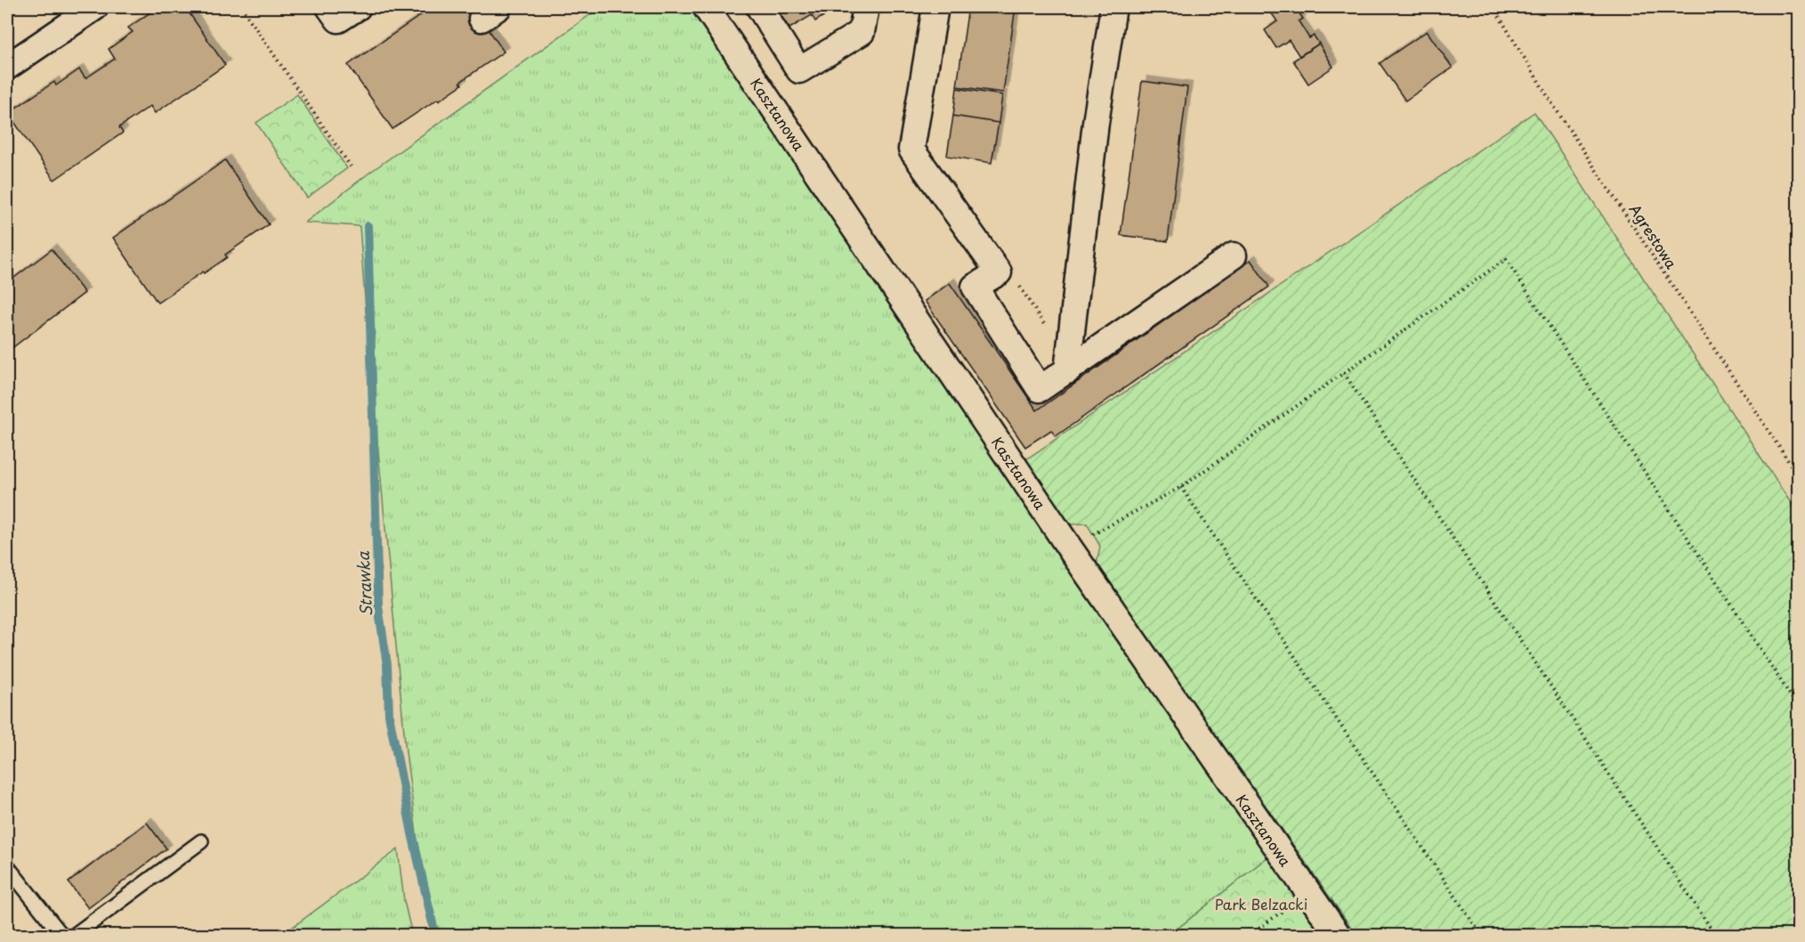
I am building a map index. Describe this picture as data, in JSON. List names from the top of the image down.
{
  "streets": {
    "street": ["Kasztanowa"],
    "path": ["Agrestowa"]
  },
  "water": ["Strawka"],
  "parks": ["Park Belzacki"]
}
